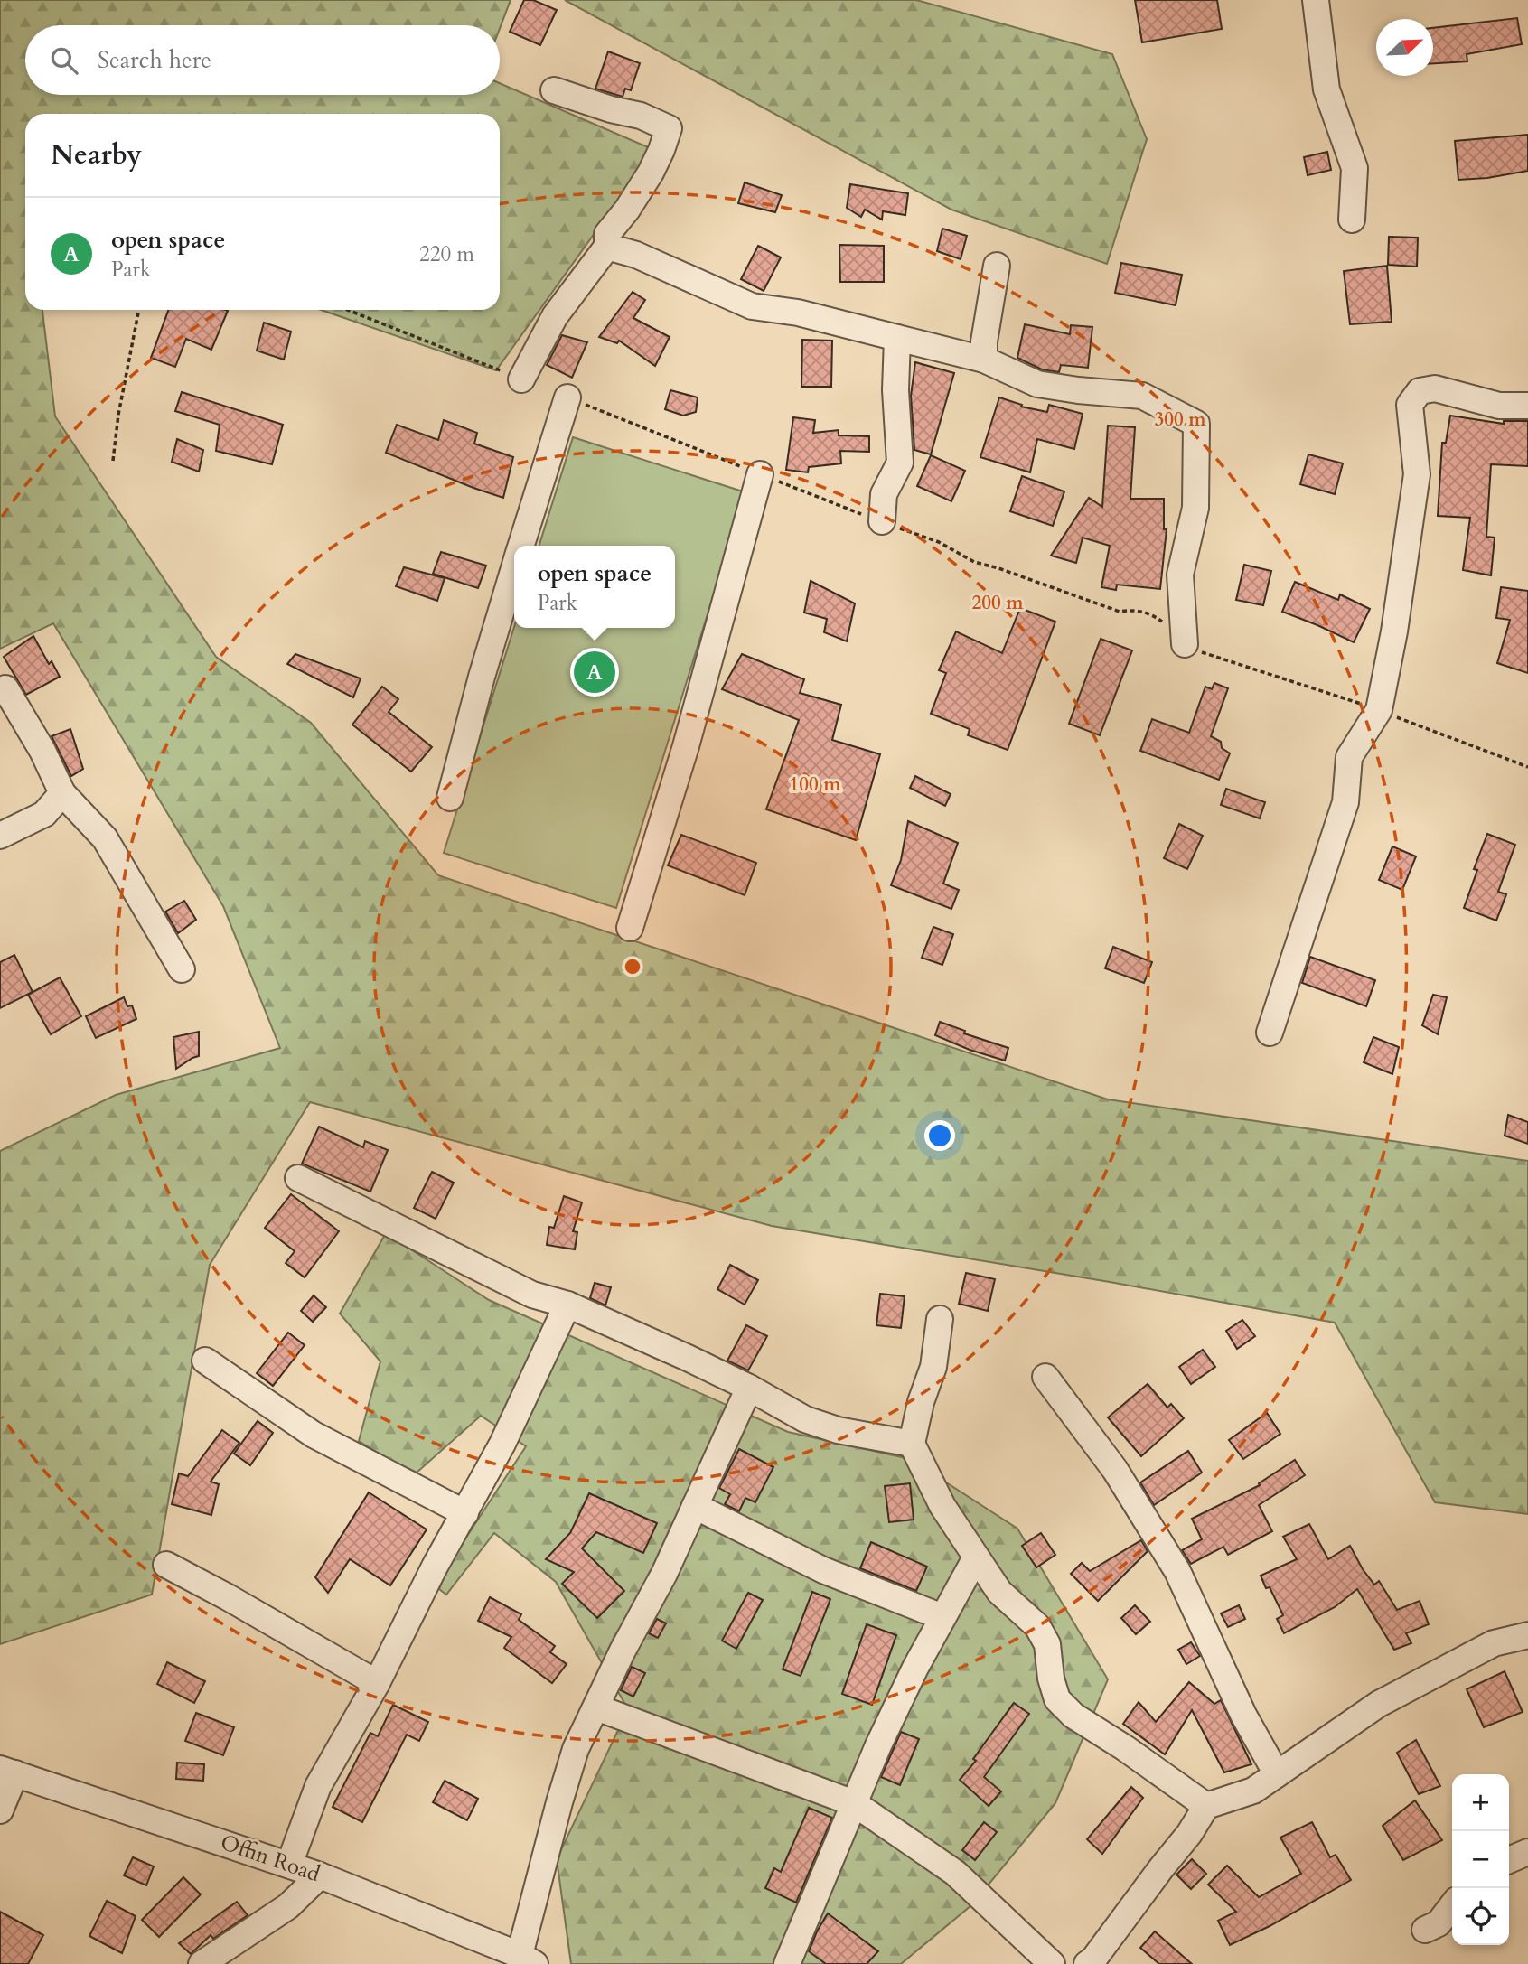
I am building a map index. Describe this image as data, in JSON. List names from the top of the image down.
{
  "streets": {
    "street": ["Offin Road"]
  },
  "north": "top right",
  "page": {
    "search": "Search here",
    "heading": "Nearby",
    "list": [
      {
        "mark": "A",
        "name": "open space",
        "note": "Park",
        "value": "220 m"
      }
    ],
    "popup": ["open space", "Park"],
    "pins": "A",
    "map_buttons": ["+", "−"]
  },
  "rings": ["300 m", "200 m", "100 m"]
}
